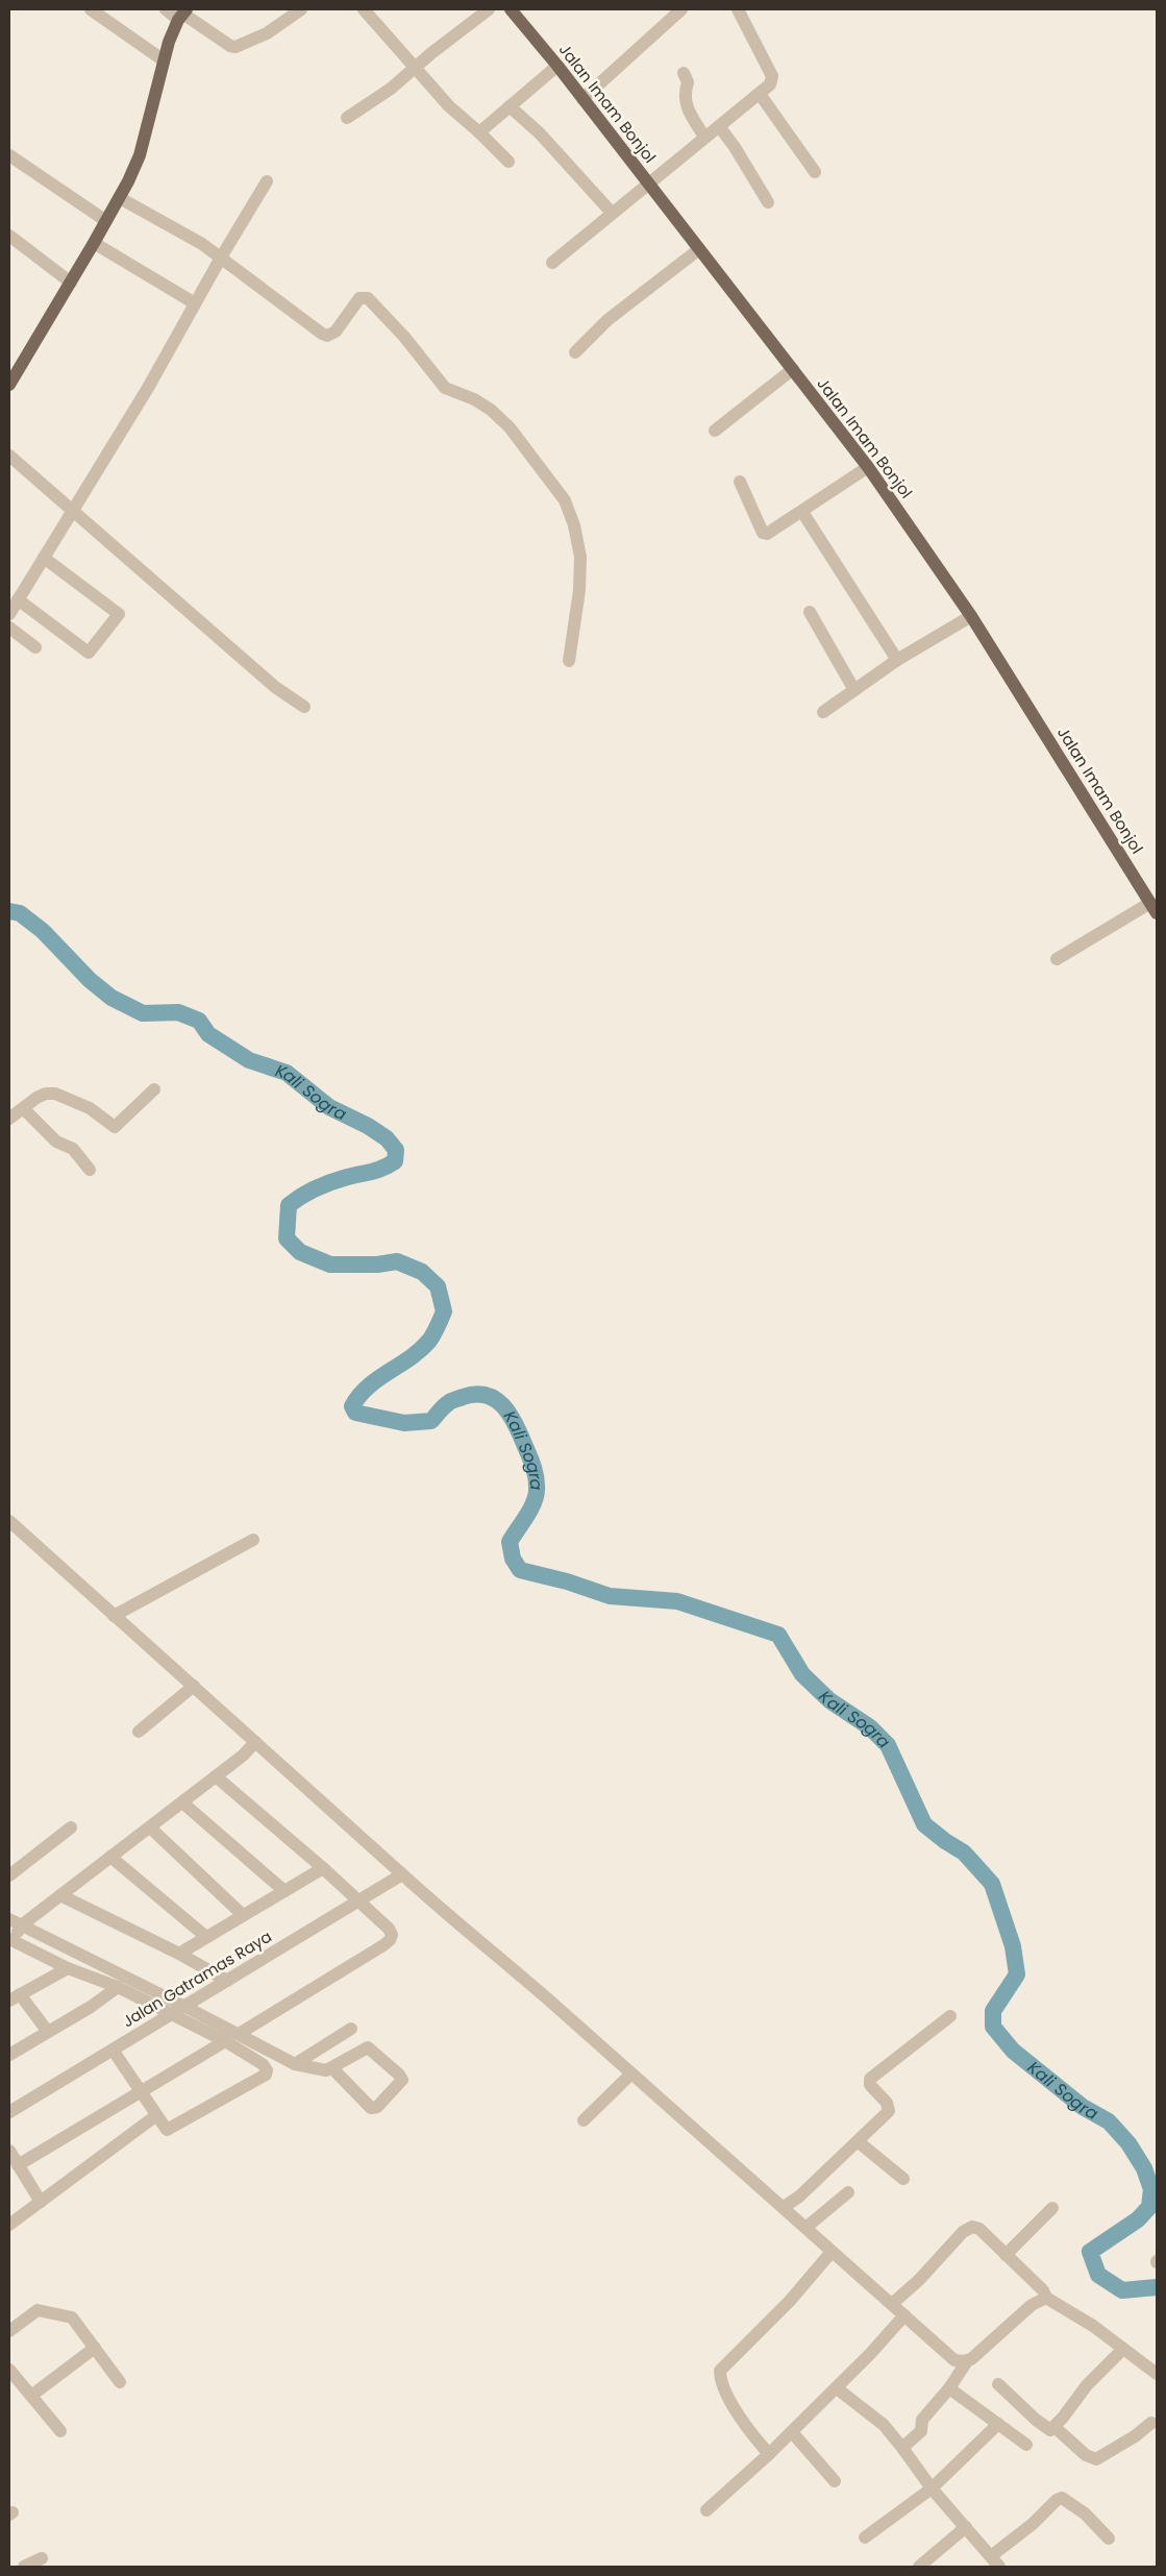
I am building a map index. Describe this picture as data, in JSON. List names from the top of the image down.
{
  "streets": {
    "main road": ["Jalan Imam Bonjol"],
    "street": ["Jalan Gatramas Raya"]
  },
  "water": ["Kali Sogra"]
}
